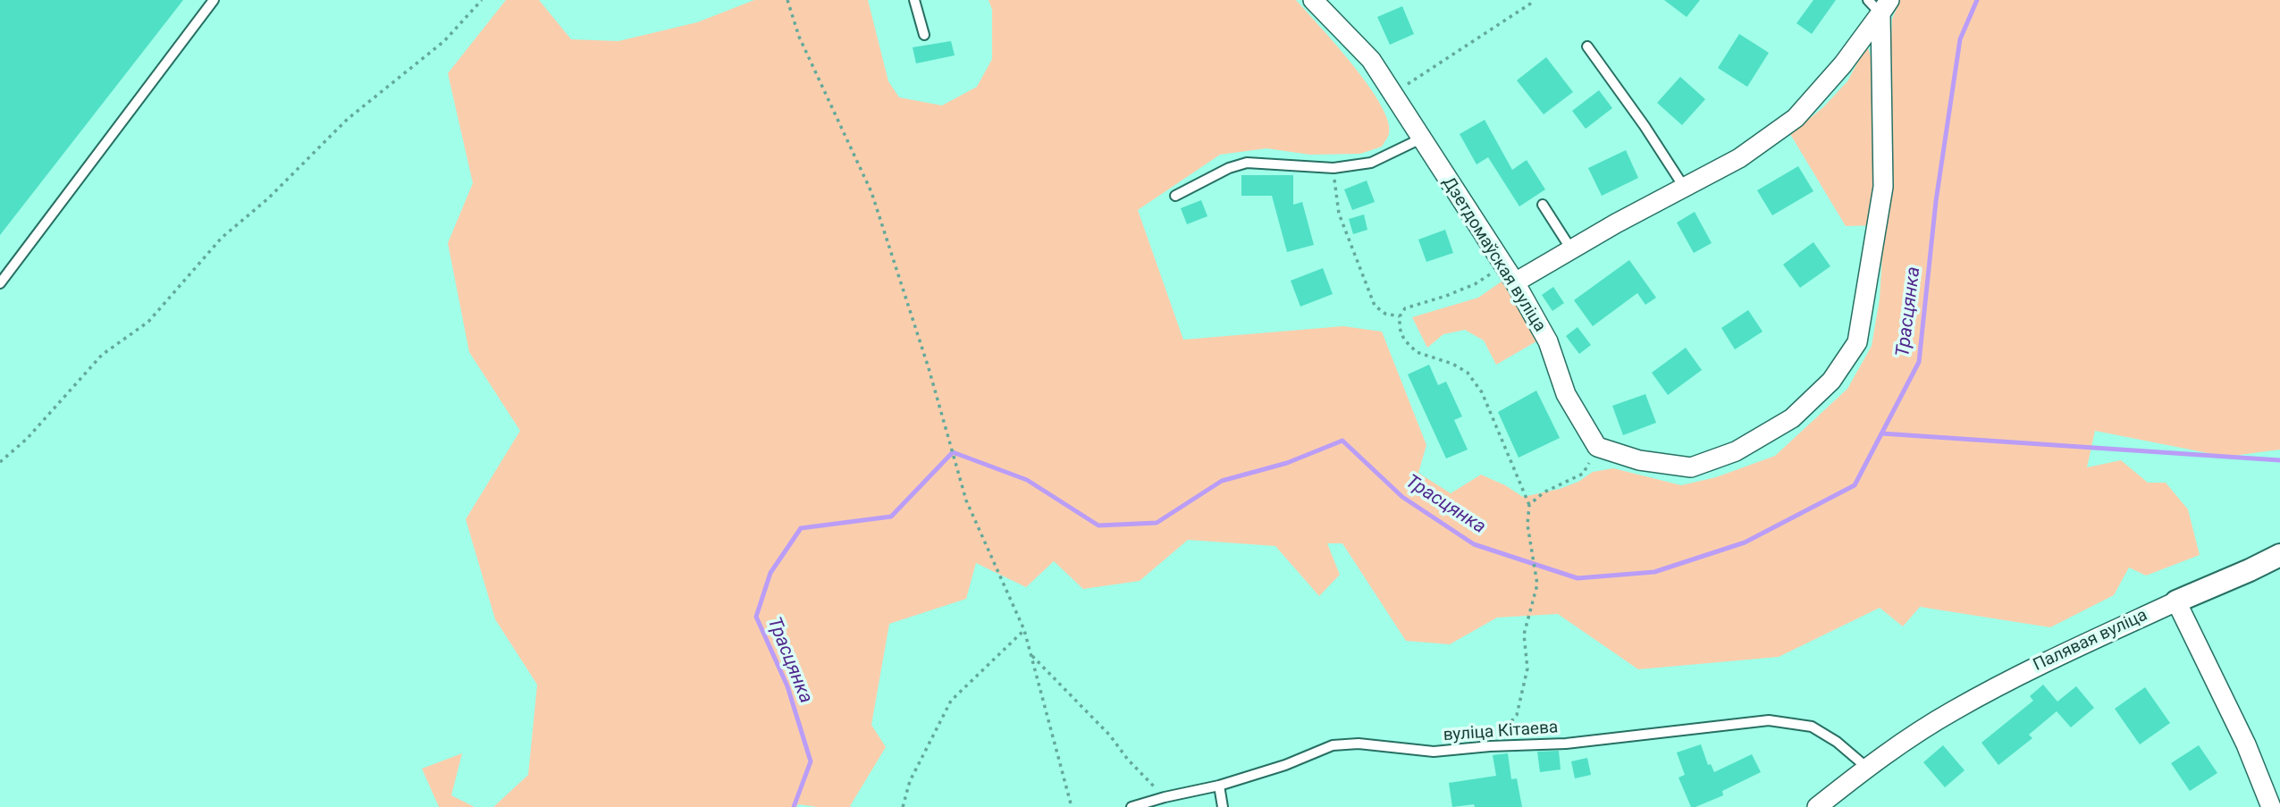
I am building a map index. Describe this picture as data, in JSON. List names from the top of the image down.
{
  "streets": {
    "street": ["Дзетдомаўская вуліца", "Палявая вуліца"],
    "lane": ["вуліца Кітаева"]
  },
  "crossings": [
    ["Палявая вуліца", "вуліца Кітаева"]
  ],
  "water": ["Трасцянка"]
}
